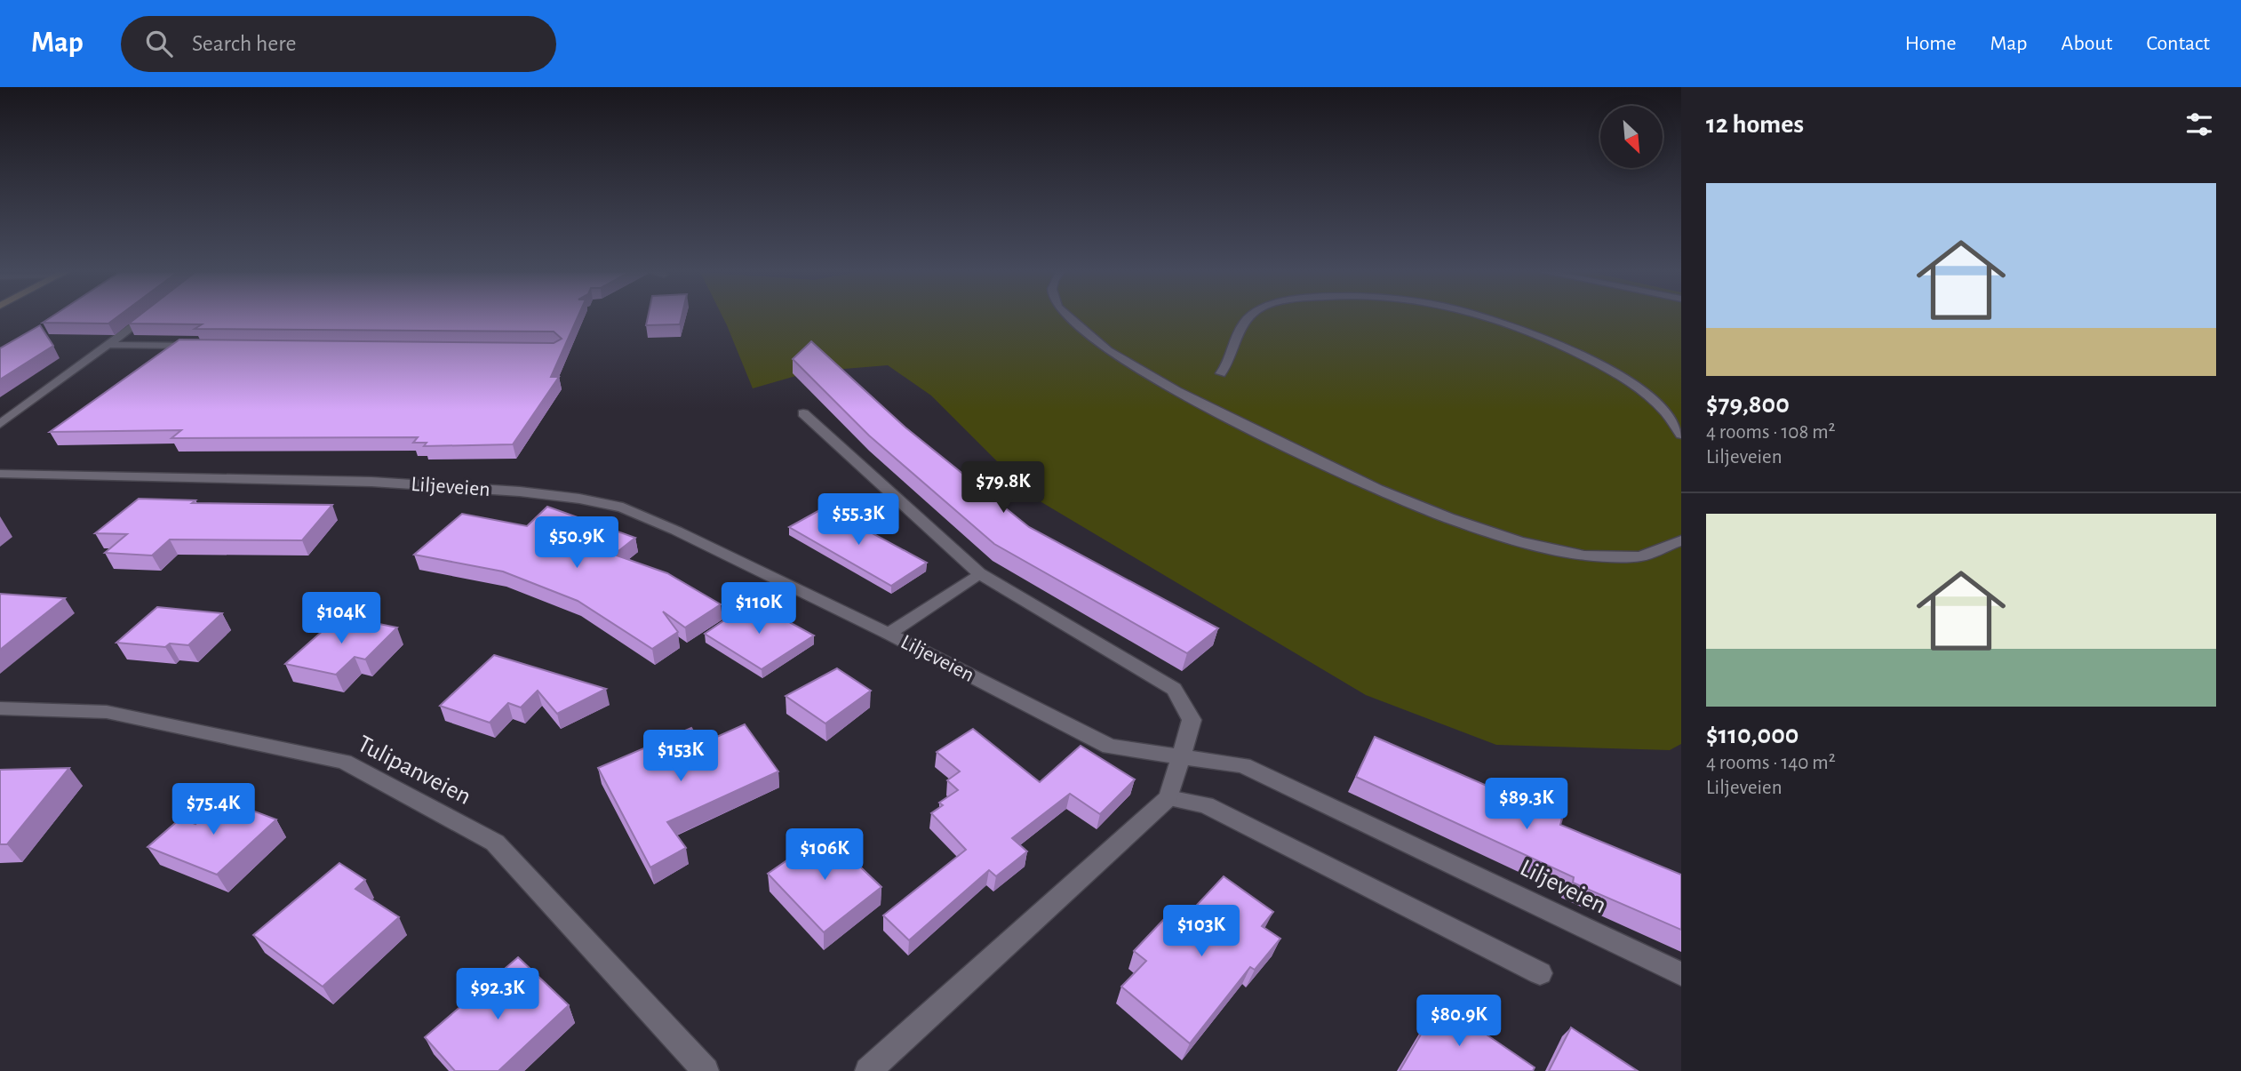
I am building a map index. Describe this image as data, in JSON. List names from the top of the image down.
{
  "streets": {
    "street": ["Liljeveien", "Tulipanveien"]
  },
  "north": "bottom right",
  "page": {
    "header": "Map",
    "search": "Search here",
    "nav": [
      "Home",
      "Map",
      "About",
      "Contact"
    ],
    "heading": "12 homes",
    "list": [
      {
        "name": "$79,800",
        "note": "4 rooms · 108 m² · Liljeveien"
      },
      {
        "name": "$110,000",
        "note": "4 rooms · 140 m² · Liljeveien"
      }
    ],
    "price": [
      "$79.8K",
      "$55.3K",
      "$50.9K",
      "$110K",
      "$104K",
      "$153K",
      "$89.3K",
      "$75.4K",
      "$106K",
      "$103K",
      "$92.3K",
      "$80.9K"
    ]
  }
}
